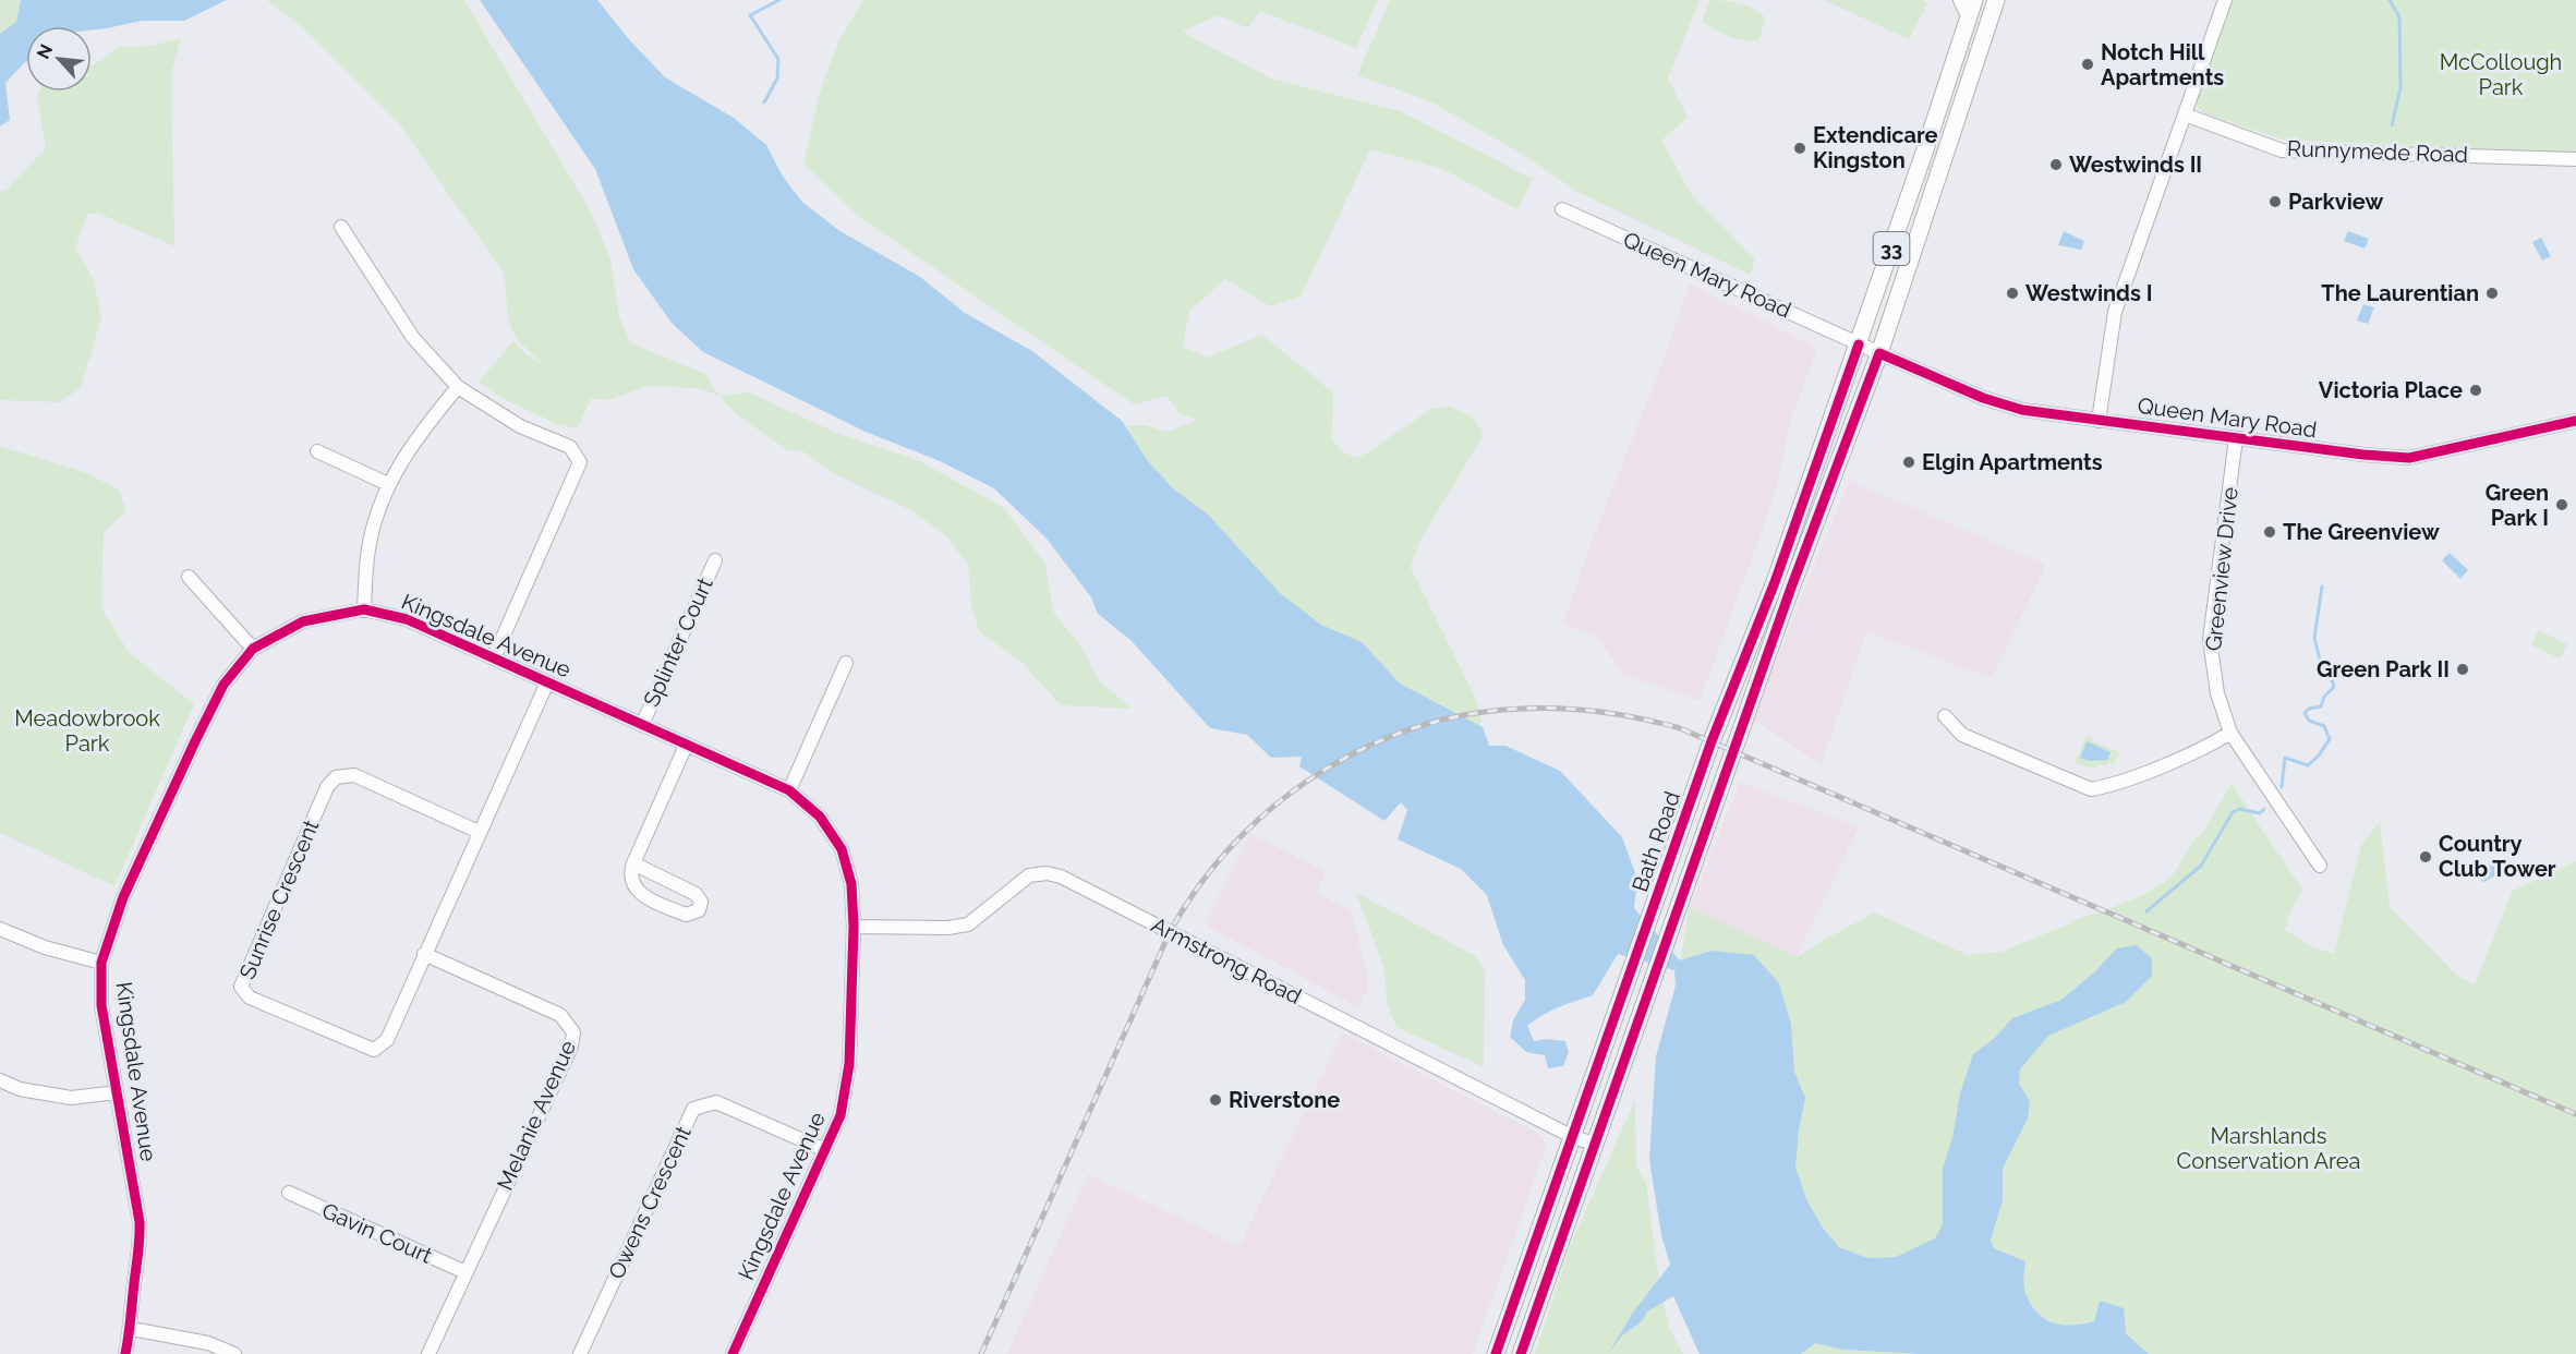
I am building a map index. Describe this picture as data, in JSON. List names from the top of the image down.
{
  "streets": {
    "main road": ["33", "Bath Road"],
    "street": [
      "Runnymede Road",
      "Queen Mary Road",
      "Greenview Drive",
      "Kingsdale Avenue",
      "Splinter Court",
      "Sunrise Crescent",
      "Armstrong Road",
      "Melanie Avenue",
      "Owens Crescent",
      "Gavin Court"
    ]
  },
  "crossings": [
    ["Queen Mary Road", "Greenview Drive"],
    ["Queen Mary Road", "Bath Road"],
    ["Kingsdale Avenue", "Splinter Court"],
    ["Kingsdale Avenue", "Sunrise Crescent"],
    ["Kingsdale Avenue", "Armstrong Road"],
    ["Kingsdale Avenue", "Owens Crescent"],
    ["Bath Road", "Armstrong Road"],
    ["Sunrise Crescent", "Melanie Avenue"],
    ["Melanie Avenue", "Gavin Court"]
  ],
  "parks": ["McCollough Park", "Meadowbrook Park", "Marshlands Conservation Area"],
  "places": [
    "Notch Hill Apartments",
    "Extendicare Kingston",
    "Westwinds II",
    "Parkview",
    "Westwinds I",
    "The Laurentian",
    "Victoria Place",
    "Elgin Apartments",
    "Green Park I",
    "The Greenview",
    "Green Park II",
    "Country Club Tower",
    "Riverstone"
  ],
  "north": "top left"
}
